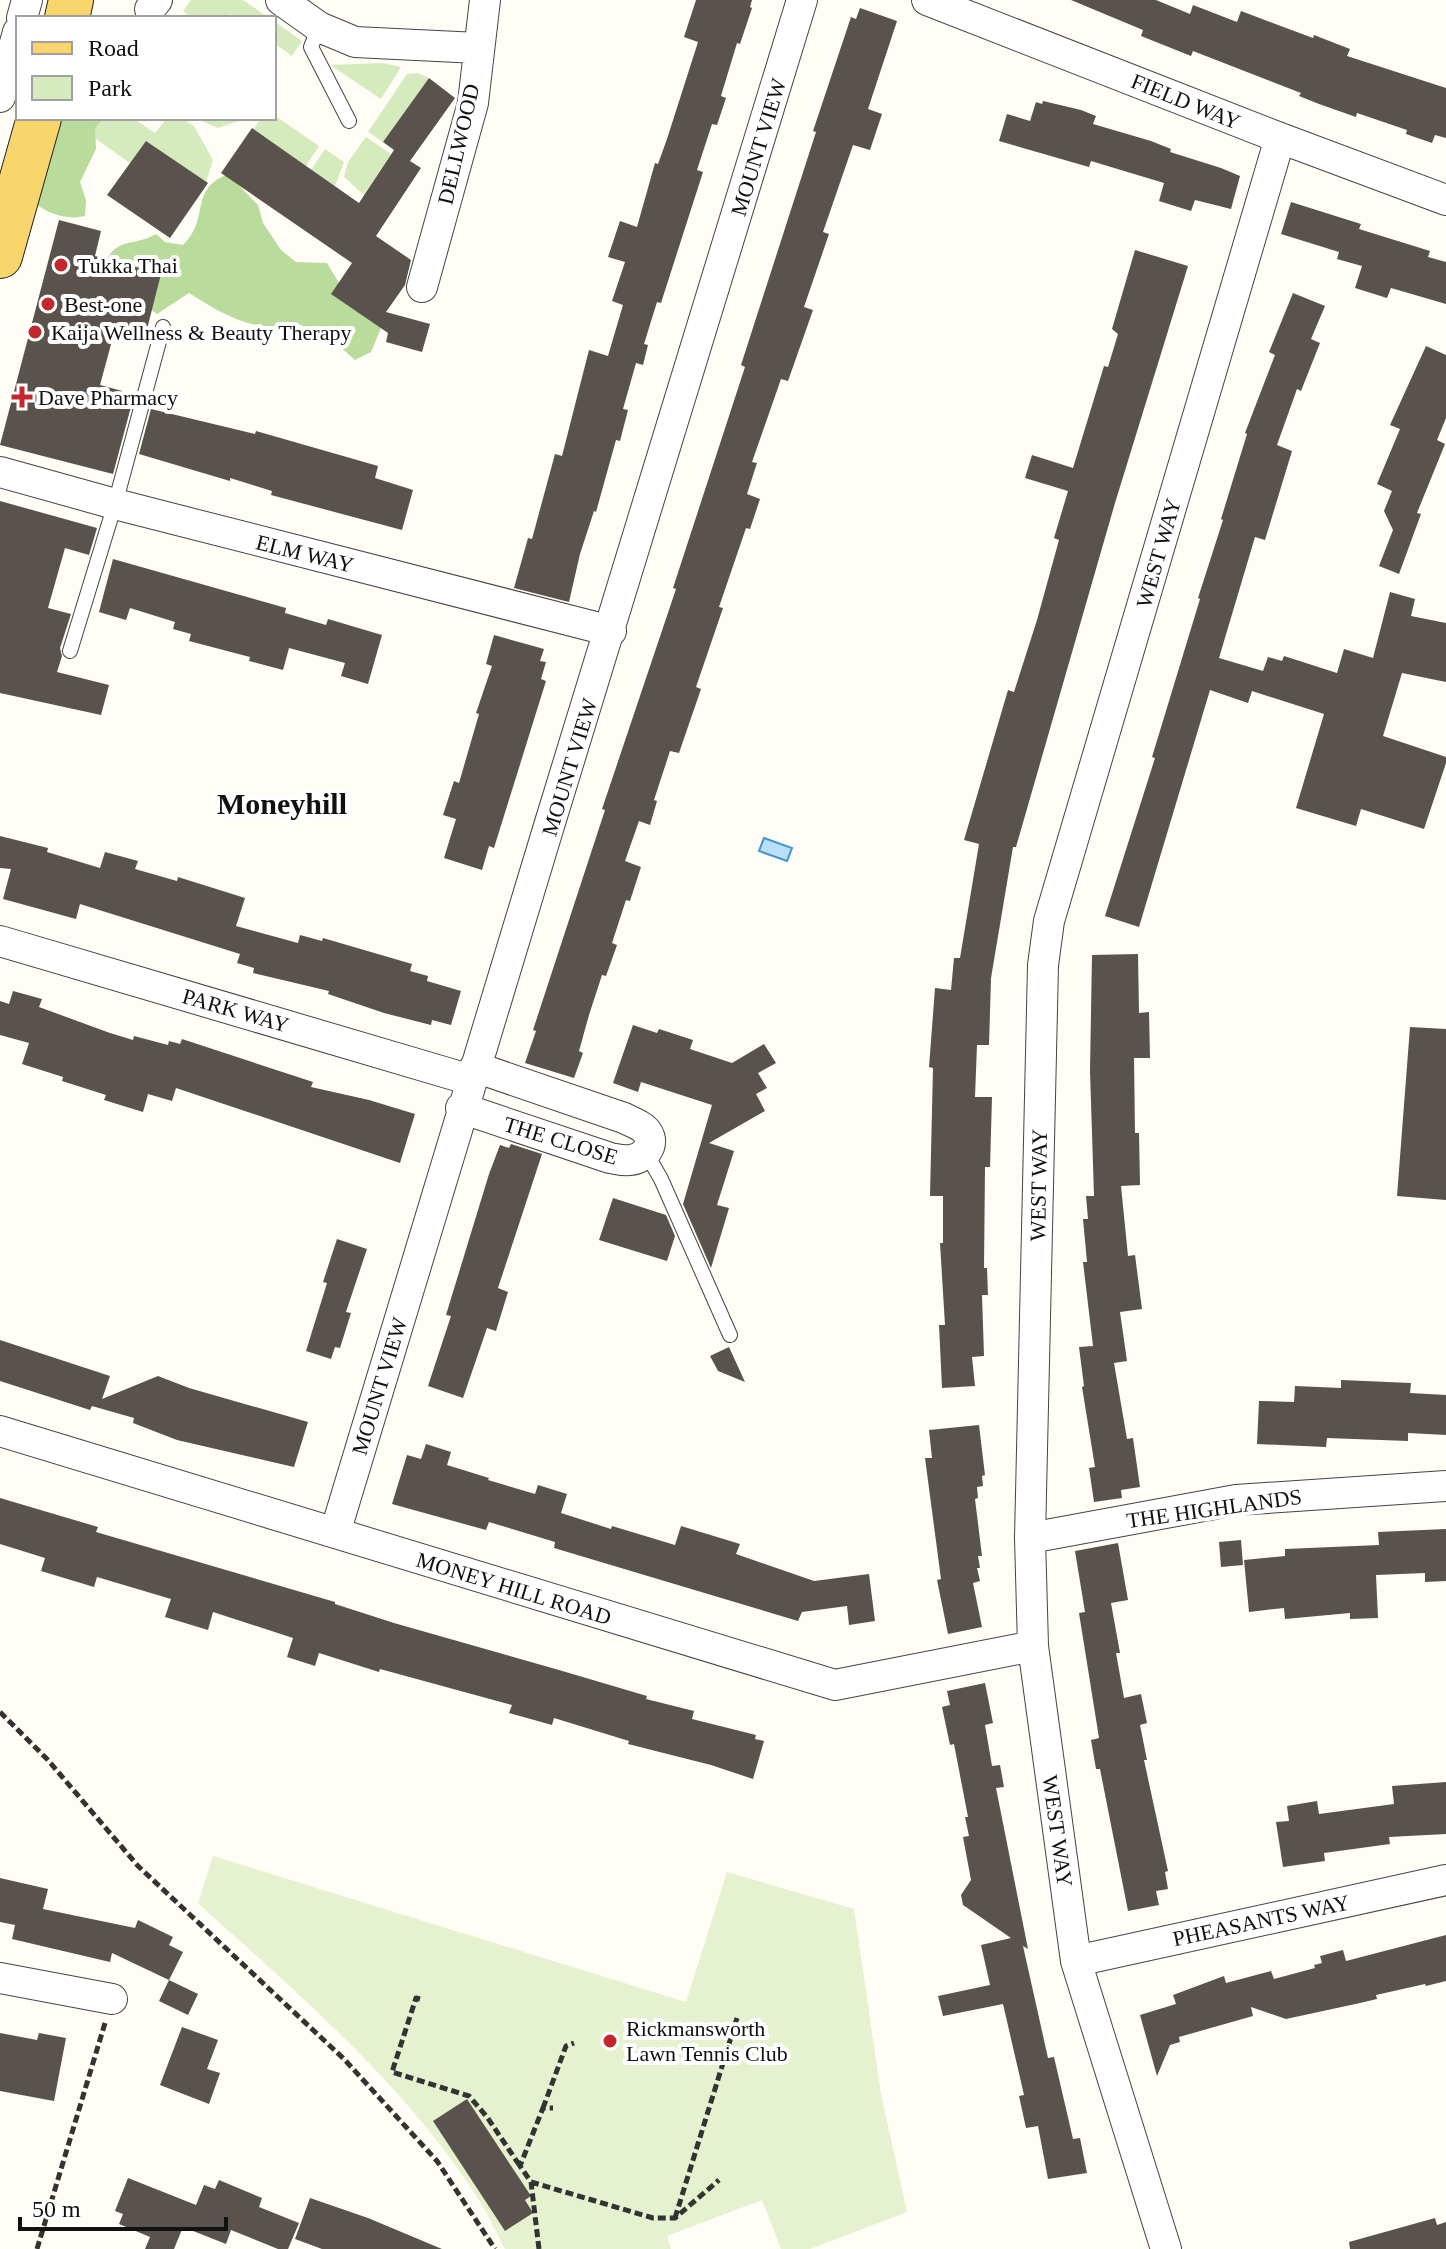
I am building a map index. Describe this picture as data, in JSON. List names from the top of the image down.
{
  "streets": {
    "street": [
      "FIELD WAY",
      "DELLWOOD",
      "MOUNT VIEW",
      "ELM WAY",
      "WEST WAY",
      "PARK WAY",
      "THE CLOSE",
      "THE HIGHLANDS",
      "MONEY HILL ROAD",
      "PHEASANTS WAY"
    ]
  },
  "crossings": [
    ["FIELD WAY", "WEST WAY"],
    ["MOUNT VIEW", "ELM WAY"],
    ["MOUNT VIEW", "PARK WAY"],
    ["MOUNT VIEW", "THE CLOSE"],
    ["MOUNT VIEW", "MONEY HILL ROAD"],
    ["WEST WAY", "THE HIGHLANDS"],
    ["WEST WAY", "MONEY HILL ROAD"],
    ["WEST WAY", "PHEASANTS WAY"],
    ["PARK WAY", "THE CLOSE"]
  ],
  "districts": ["Moneyhill"],
  "places": {
    "other": [
      "Tukka Thai",
      "Best-one",
      "Kaija Wellness & Beauty Therapy",
      "Rickmansworth Lawn Tennis Club"
    ],
    "health": ["Dave Pharmacy"]
  },
  "legend": ["Road", "Park"],
  "scale_bar": "50 m"
}
